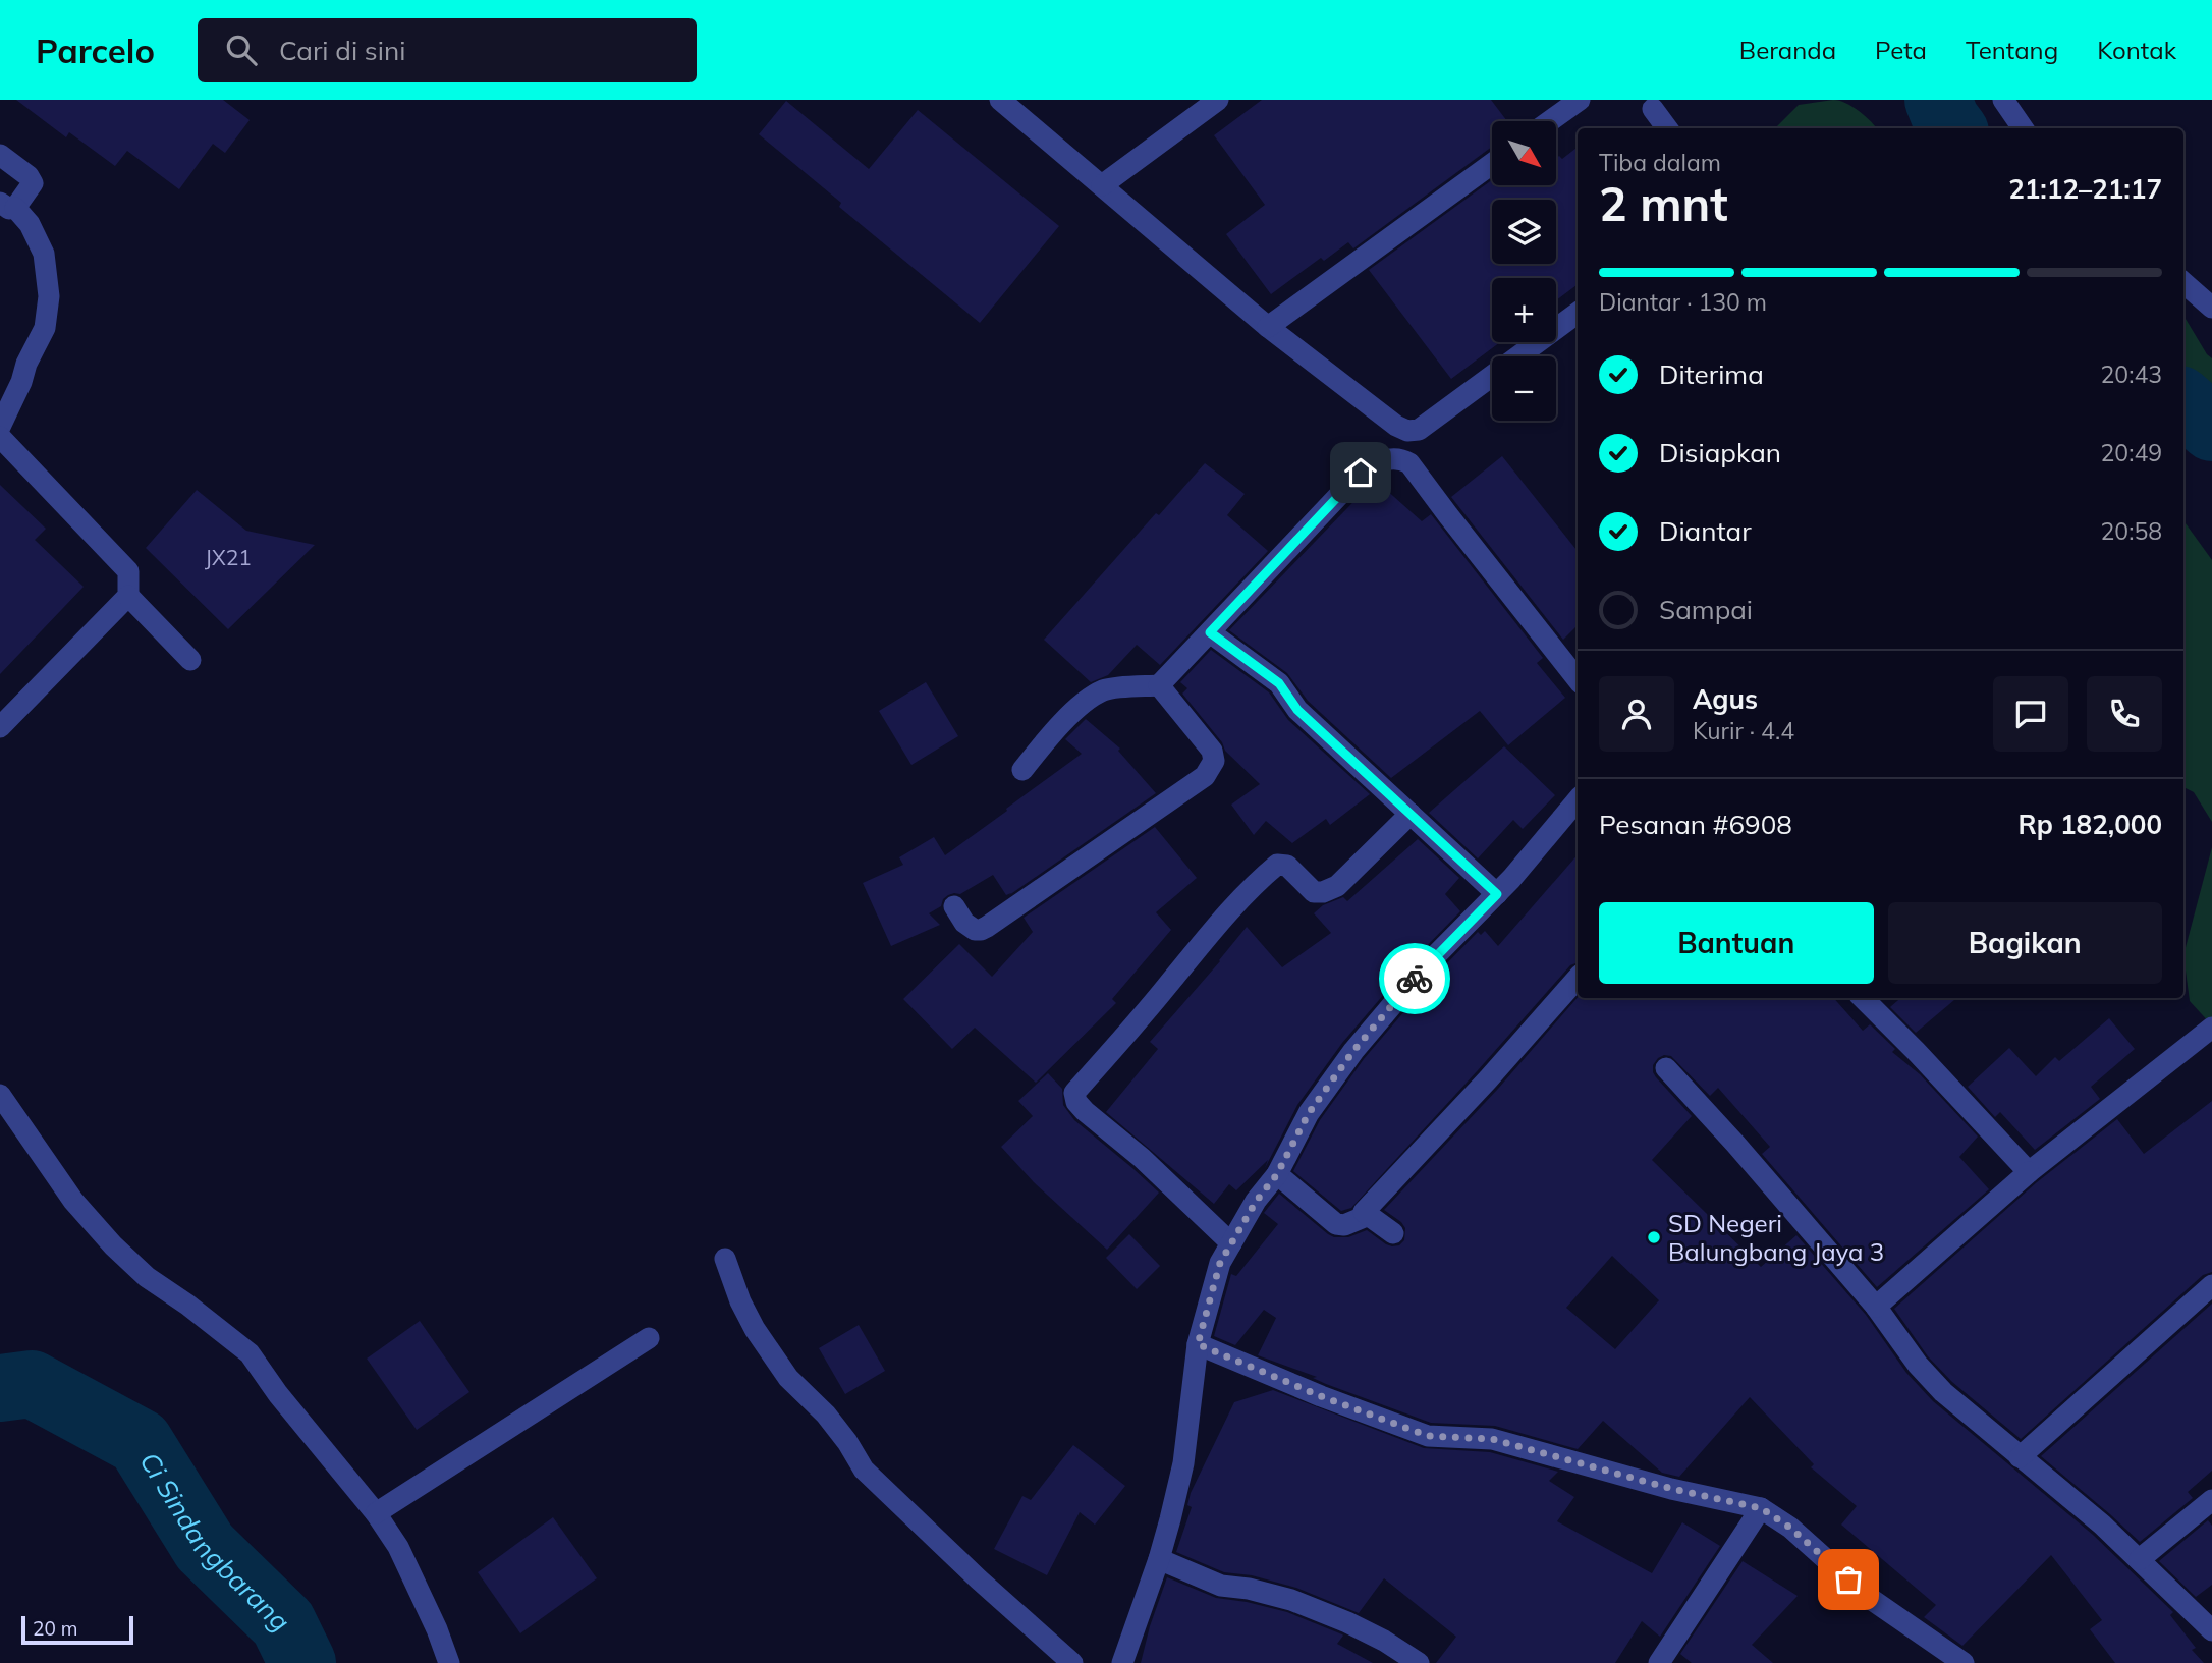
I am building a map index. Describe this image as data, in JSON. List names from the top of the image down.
{
  "water": ["Ci Sindangbarang"],
  "places": ["SD Negeri Balungbang Jaya 3"],
  "house_numbers": ["JX21"],
  "scale_bar": "20 m",
  "north": "bottom right",
  "page": {
    "header": "Parcelo",
    "search": "Cari di sini",
    "nav": [
      "Beranda",
      "Peta",
      "Tentang",
      "Kontak"
    ],
    "map_buttons": ["+", "−"],
    "heading": ["2 mnt", "Tiba dalam", "21:12–21:17"],
    "panel": [
      "Agus",
      "Kurir · 4.4",
      "Pesanan #6908",
      "Rp 182,000"
    ],
    "bar": "Diantar · 130 m",
    "list": [
      ["Diterima", "20:43"],
      ["Disiapkan", "20:49"],
      ["Diantar", "20:58"],
      "Sampai"
    ],
    "buttons": ["Bantuan", "Bagikan"],
    "scale": "20 m"
  }
}
